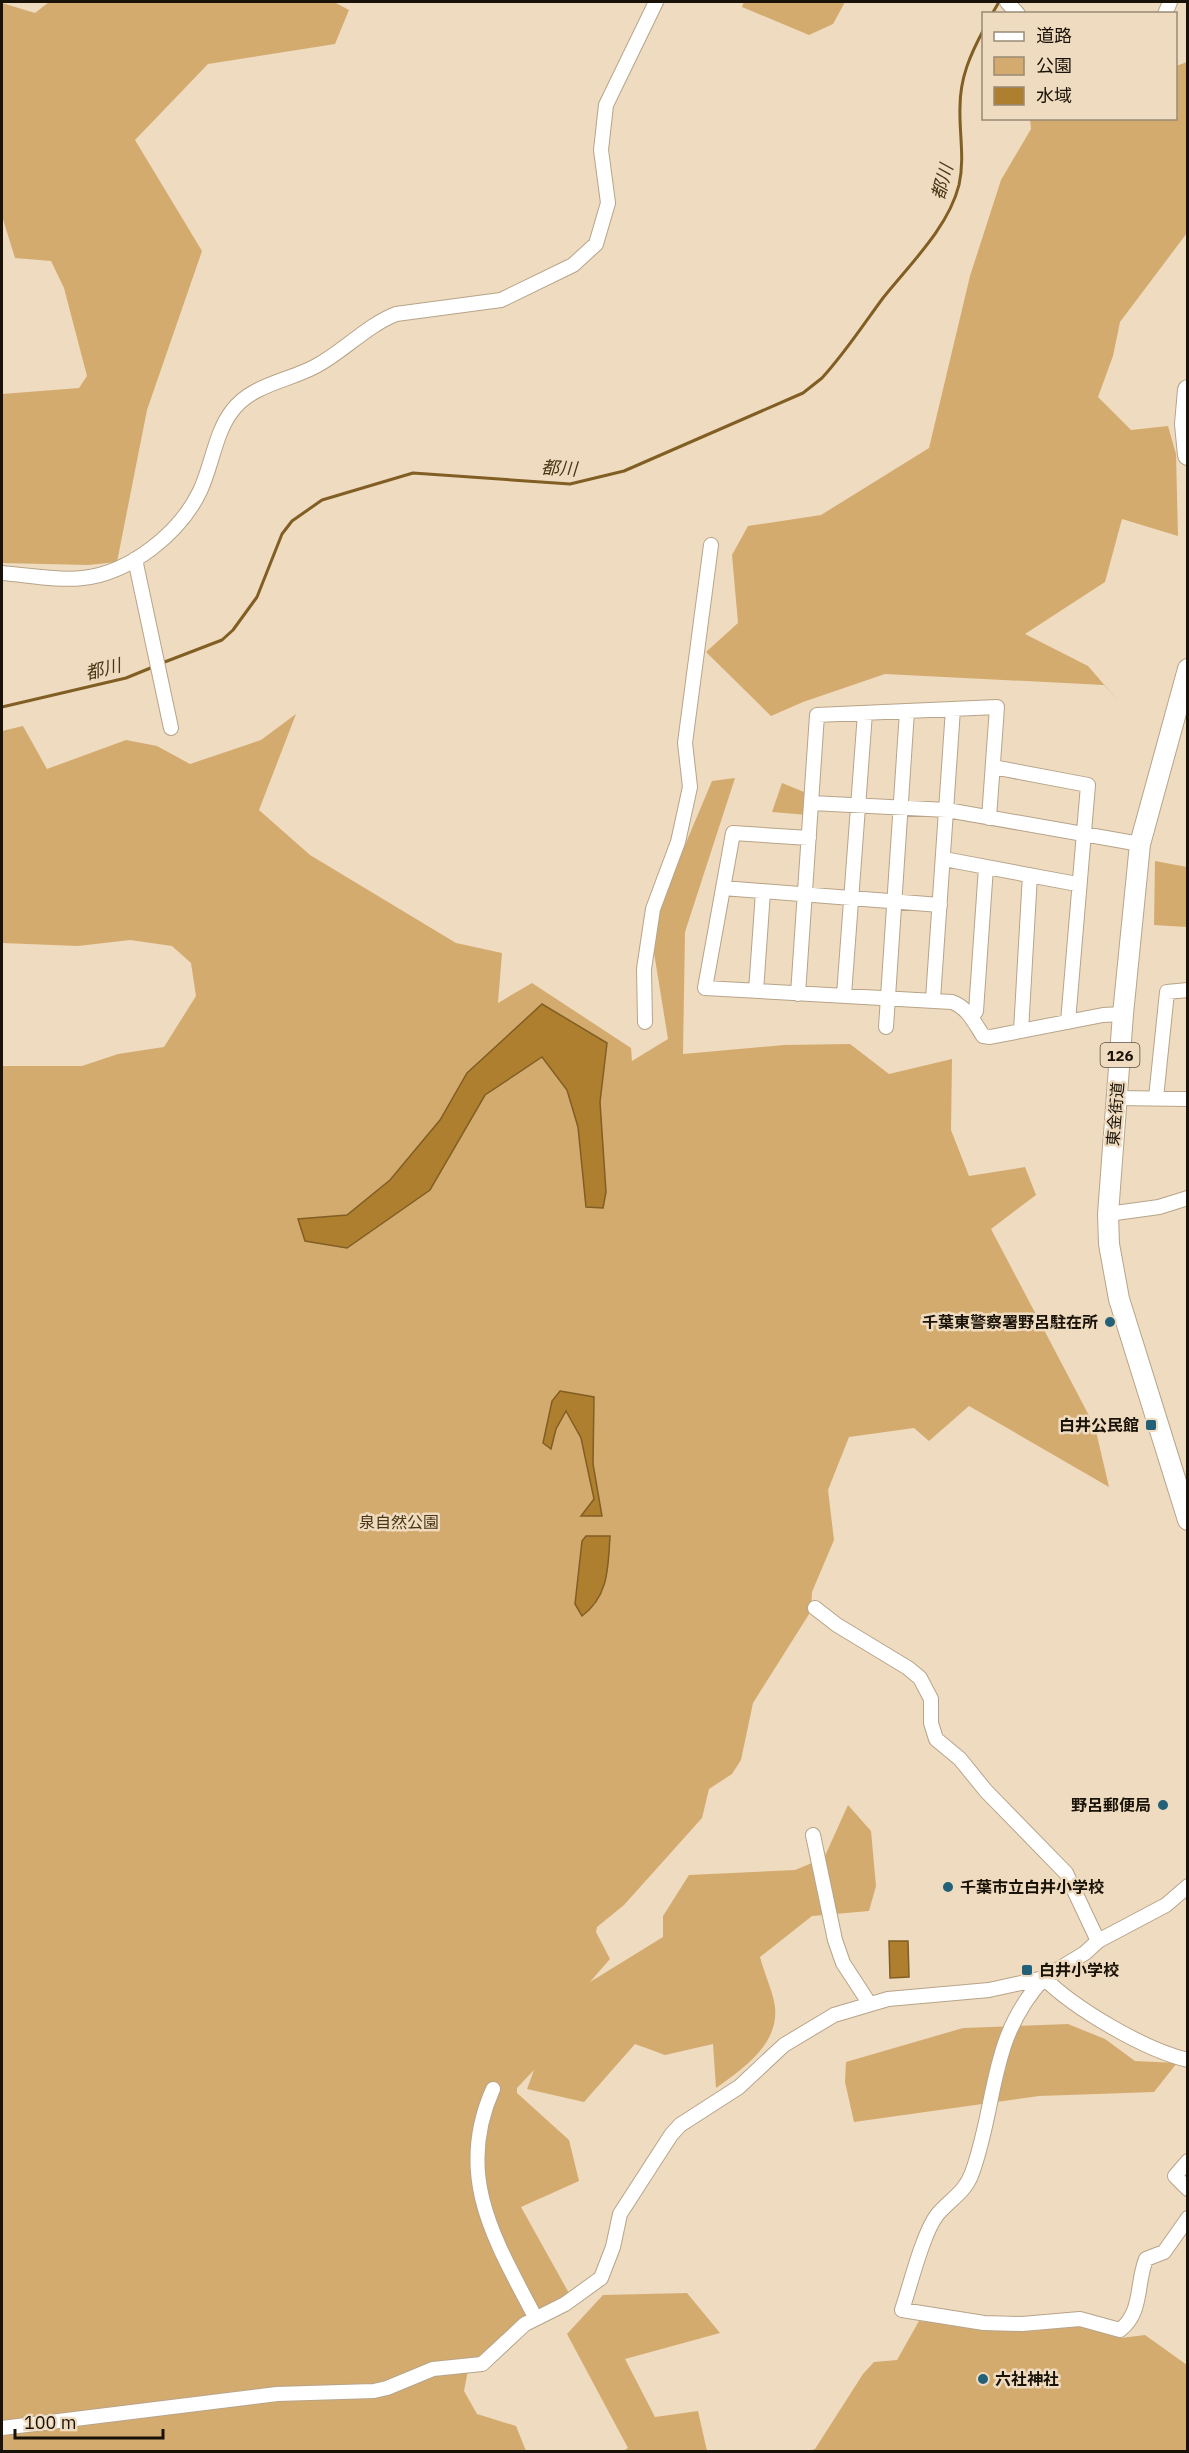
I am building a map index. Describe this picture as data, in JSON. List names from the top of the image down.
{
  "streets": {
    "highway": ["126", "東金街道"]
  },
  "water": ["都川"],
  "parks": ["泉自然公園"],
  "places": {
    "other": [
      "千葉東警察署野呂駐在所",
      "野呂郵便局",
      "千葉市立白井小学校",
      "六社神社"
    ],
    "transit": ["白井公民館", "白井小学校"]
  },
  "legend": ["道路", "公園", "水域"],
  "scale_bar": "100 m"
}
